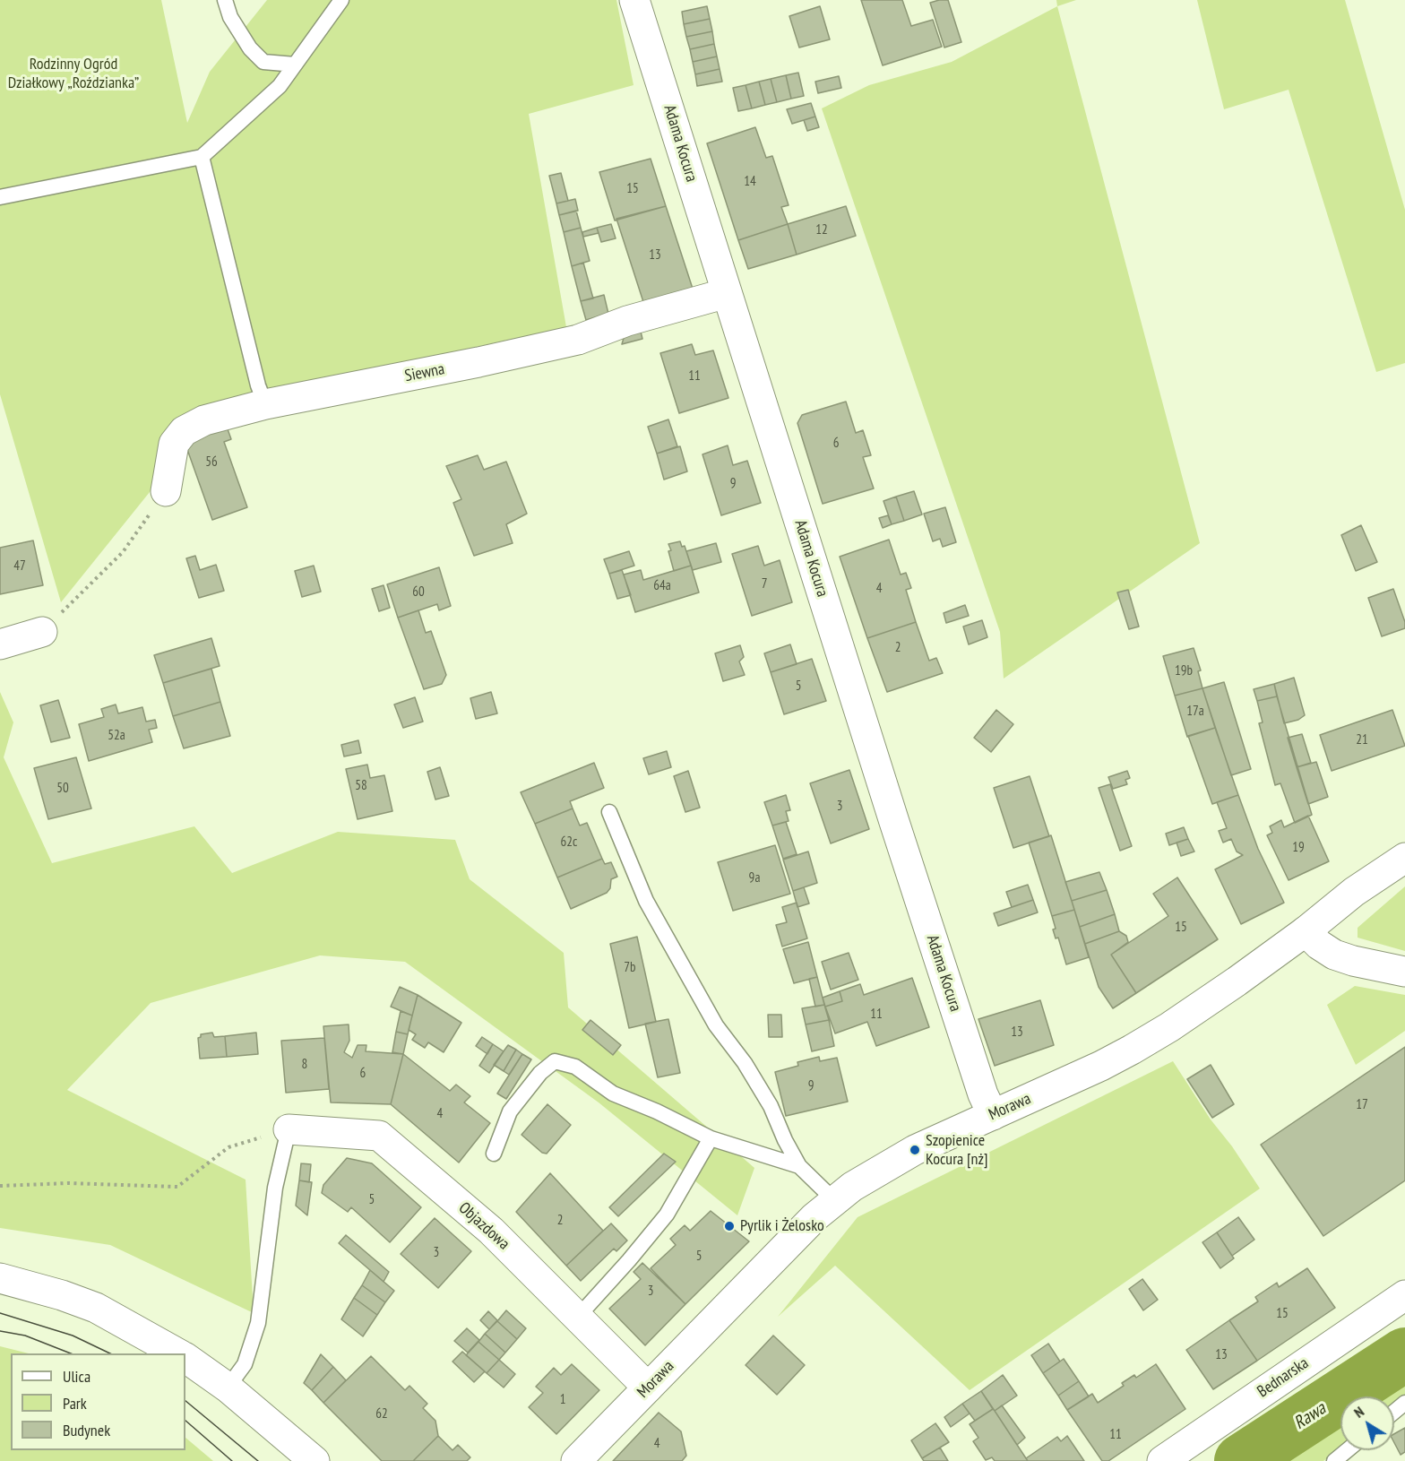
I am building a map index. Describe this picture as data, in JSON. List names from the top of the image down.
{
  "streets": {
    "street": [
      "Adama Kocura",
      "Siewna",
      "Morawa",
      "Objazdowa",
      "Bednarska"
    ]
  },
  "crossings": [
    ["Adama Kocura", "Siewna"],
    ["Adama Kocura", "Morawa"],
    ["Morawa", "Objazdowa"]
  ],
  "water": ["Rawa"],
  "parks": ["Rodzinny Ogród Działkowy „Roździanka”"],
  "places": ["Szopienice Kocura [nż]", "Pyrlik i Żelosko"],
  "house_numbers": [
    "14",
    "15",
    "12",
    "13",
    "11",
    "6",
    "56",
    "9",
    "47",
    "7",
    "64a",
    "4",
    "60",
    "2",
    "19b",
    "5",
    "17a",
    "52a",
    "21",
    "58",
    "50",
    "3",
    "62c",
    "19",
    "9a",
    "15",
    "7b",
    "11",
    "13",
    "8",
    "6",
    "9",
    "17",
    "4",
    "5",
    "2",
    "3",
    "5",
    "3",
    "15",
    "13",
    "1",
    "62",
    "11",
    "4"
  ],
  "legend": ["Ulica", "Park", "Budynek"],
  "north": "top left"
}
